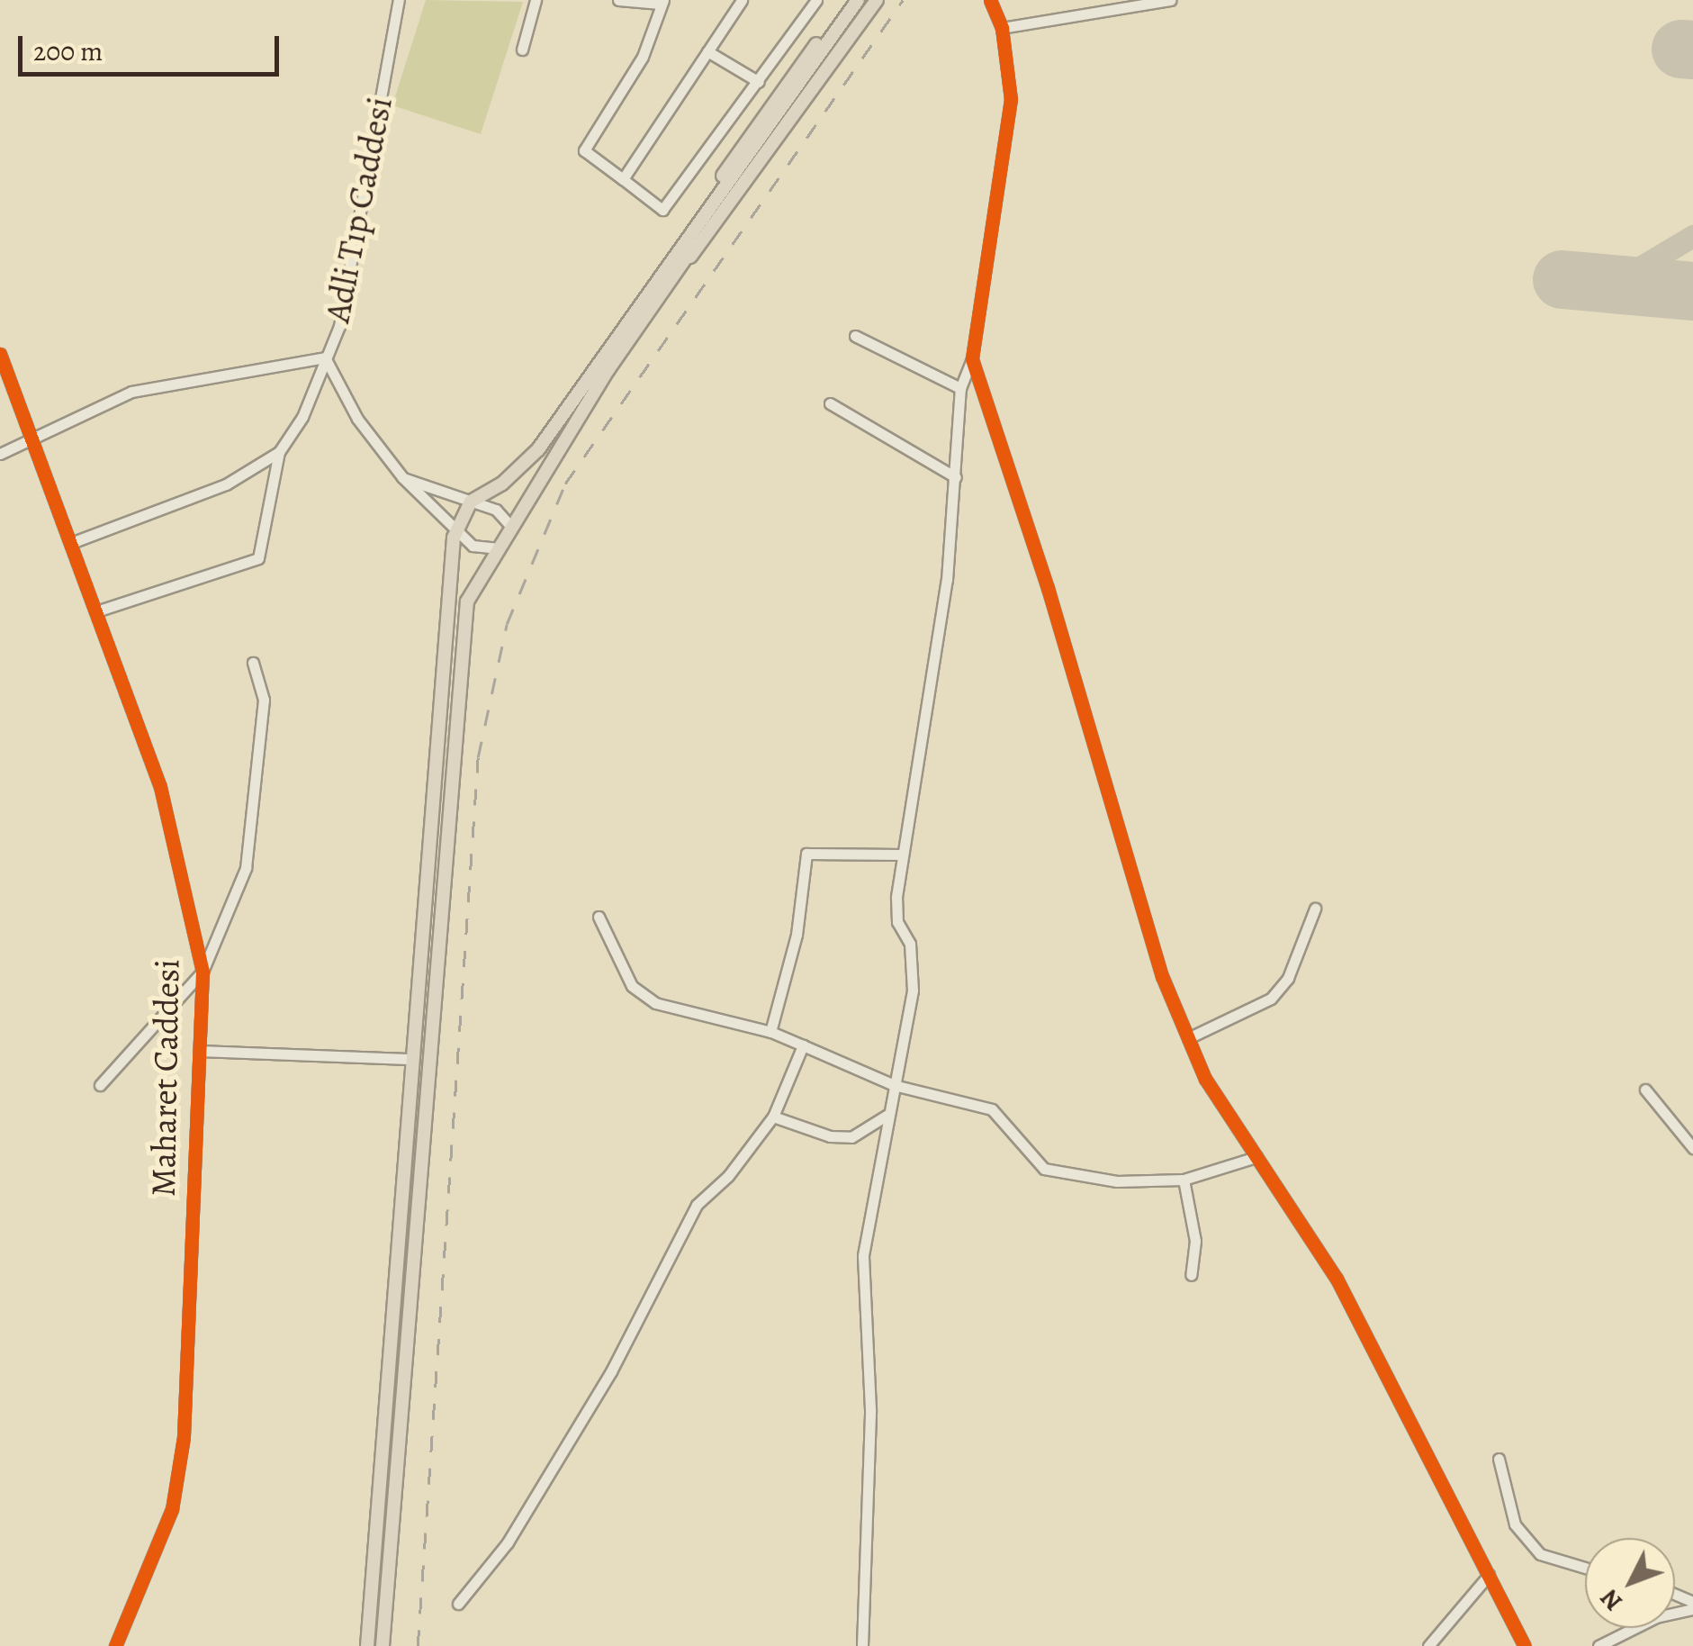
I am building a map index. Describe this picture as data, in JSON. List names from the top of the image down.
{
  "streets": {
    "street": ["Adli Tıp Caddesi", "Maharet Caddesi"]
  },
  "crossings": [
    ["Adli Tıp Caddesi", "Maharet Caddesi"]
  ],
  "scale_bar": "200 m",
  "north": "bottom left"
}
